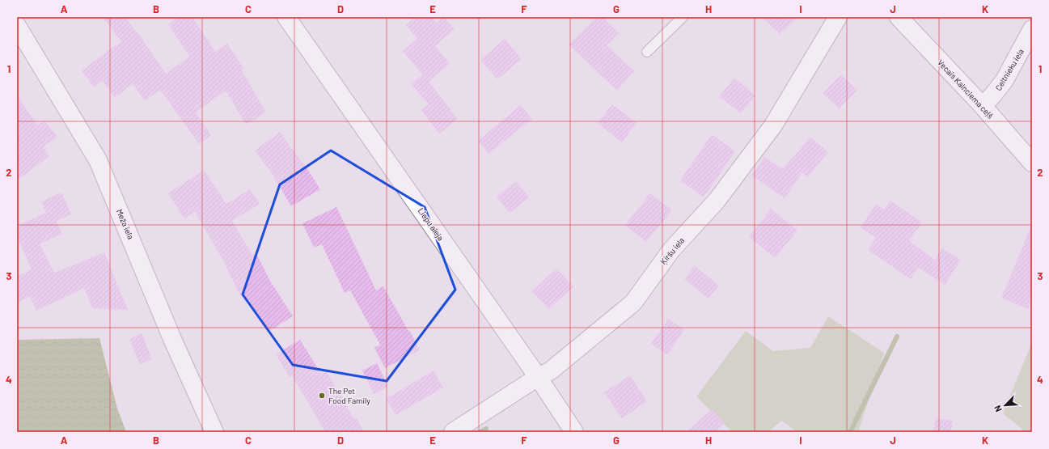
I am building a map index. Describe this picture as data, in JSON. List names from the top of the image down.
{
  "streets": {
    "street": [
      "Celtnieku iela",
      "Vecais Kalnciema ceļš",
      "Meža iela",
      "Liepu aleja",
      "Ķiršu iela"
    ]
  },
  "crossings": [
    ["Celtnieku iela", "Vecais Kalnciema ceļš"],
    ["Liepu aleja", "Ķiršu iela"]
  ],
  "places": ["The Pet Food Family"],
  "north": "bottom left",
  "grid": {
    "columns": [
      "A",
      "B",
      "C",
      "D",
      "E",
      "F",
      "G",
      "H",
      "I",
      "J",
      "K"
    ],
    "rows": [
      "1",
      "2",
      "3",
      "4"
    ]
  }
}
